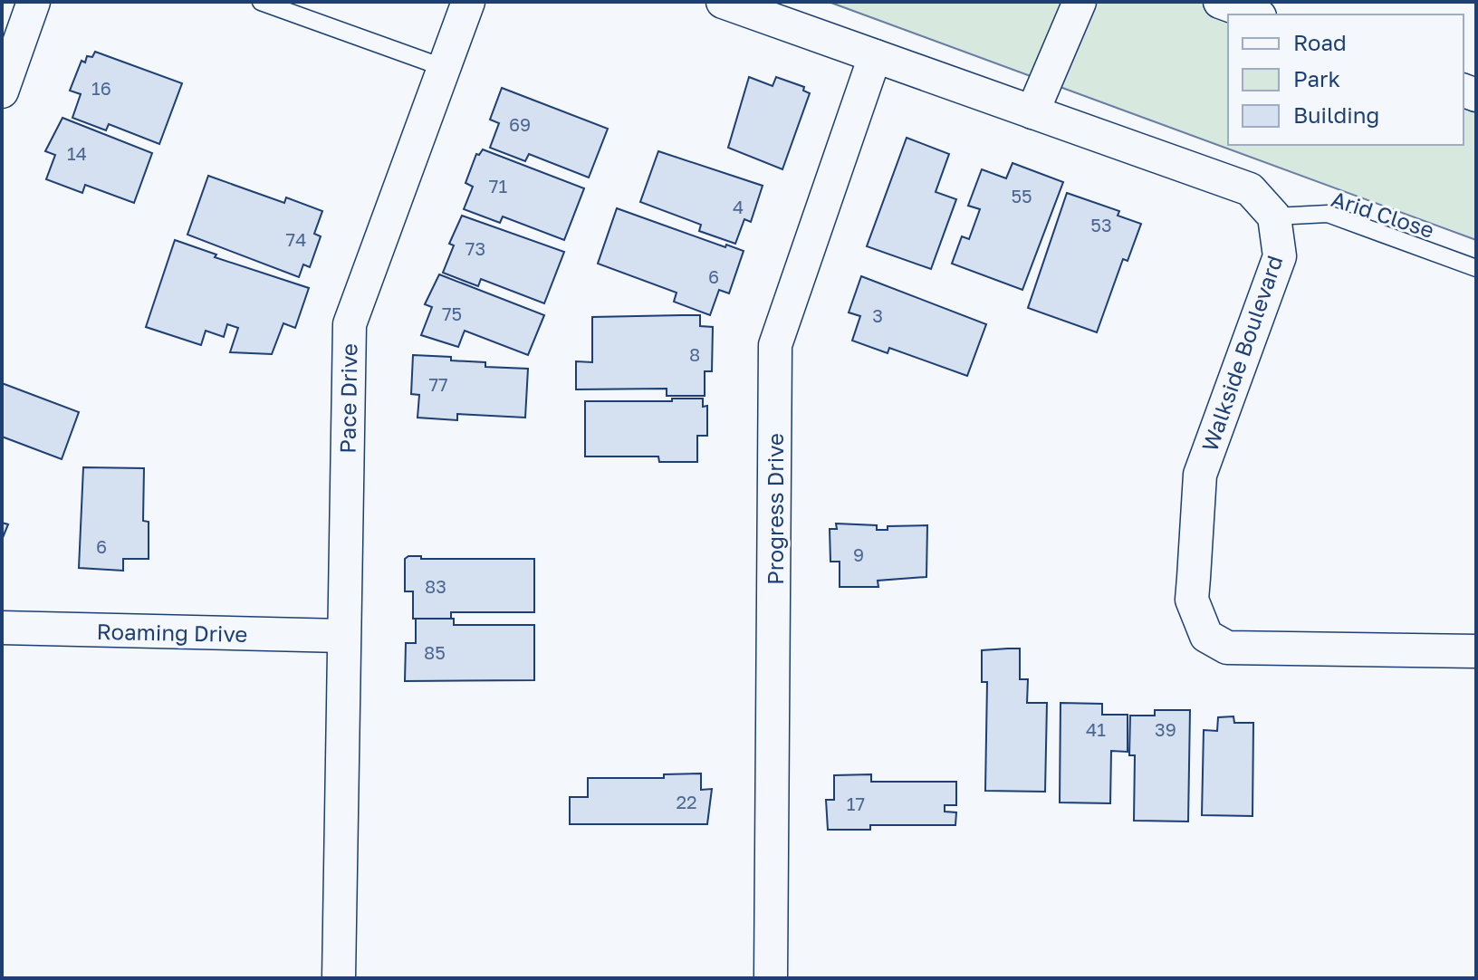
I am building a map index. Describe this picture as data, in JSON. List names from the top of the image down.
{
  "streets": {
    "street": [
      "Walkside Boulevard",
      "Pace Drive",
      "Progress Drive",
      "Roaming Drive"
    ],
    "lane": ["Arid Close"]
  },
  "crossings": [
    ["Arid Close", "Walkside Boulevard"],
    ["Pace Drive", "Roaming Drive"]
  ],
  "house_numbers": [
    "16",
    "69",
    "14",
    "71",
    "55",
    "4",
    "53",
    "74",
    "73",
    "6",
    "75",
    "3",
    "8",
    "77",
    "6",
    "9",
    "83",
    "85",
    "41",
    "39",
    "22",
    "17"
  ],
  "legend": ["Road", "Park", "Building"]
}
